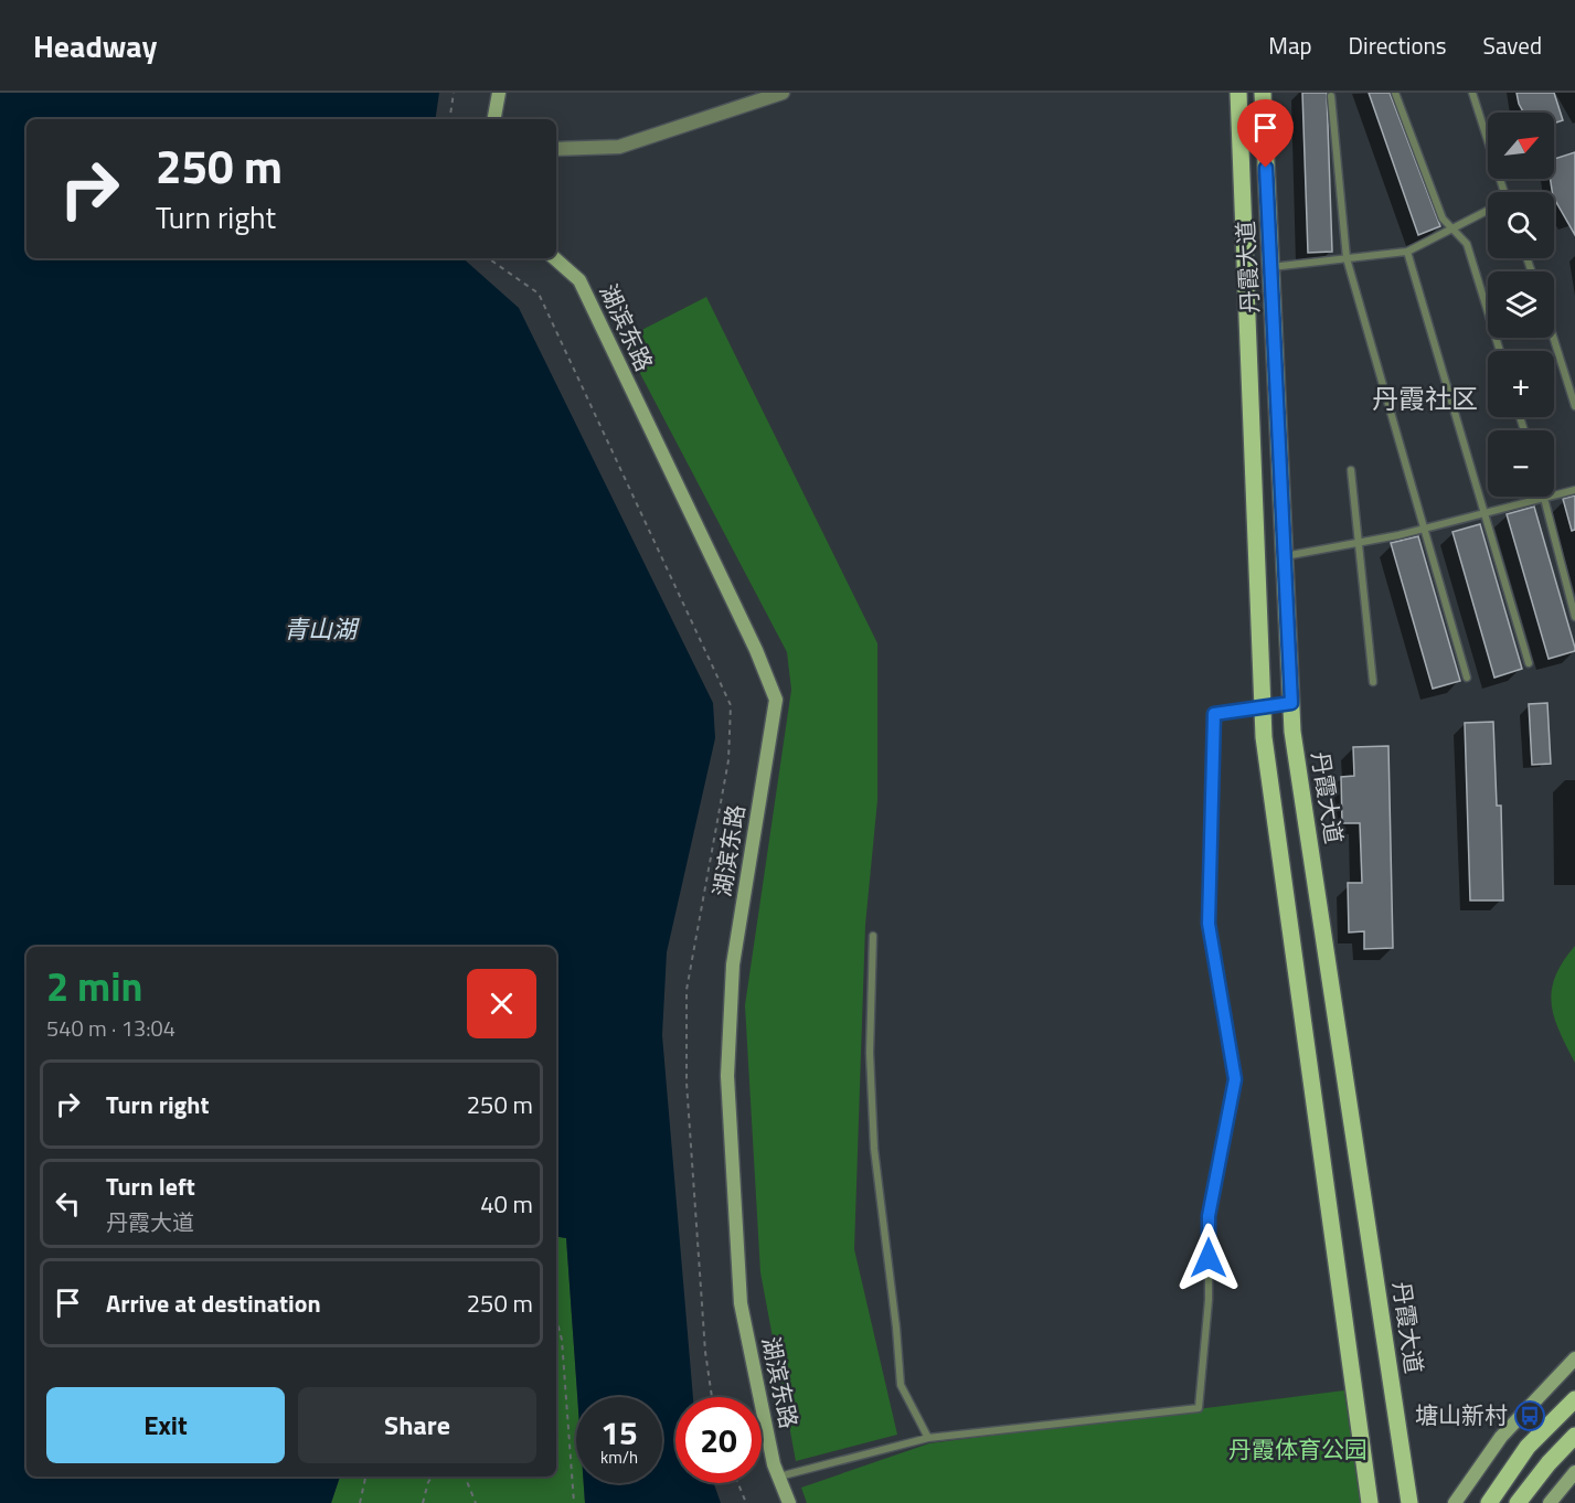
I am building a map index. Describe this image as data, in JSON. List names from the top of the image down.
{
  "streets": {
    "main road": ["丹霞大道"],
    "street": ["湖滨东路"]
  },
  "districts": ["丹霞社区"],
  "water": ["青山湖"],
  "parks": ["丹霞体育公园"],
  "places": {
    "bus stop": ["塘山新村"]
  },
  "north": "top right",
  "page": {
    "header": "Headway",
    "nav": ["Map", "Directions", "Saved"],
    "map_buttons": ["+", "−"],
    "turn": ["250 m", "Turn right"],
    "heading": ["2 min", "540 m · 13:04"],
    "list": [
      {
        "name": "Turn right",
        "value": "250 m"
      },
      {
        "name": "Turn left",
        "note": "丹霞大道",
        "value": "40 m"
      },
      {
        "name": "Arrive at destination",
        "value": "250 m"
      }
    ],
    "buttons": ["Exit", "Share"],
    "speed": "15 km/h",
    "limit": "20"
  }
}
